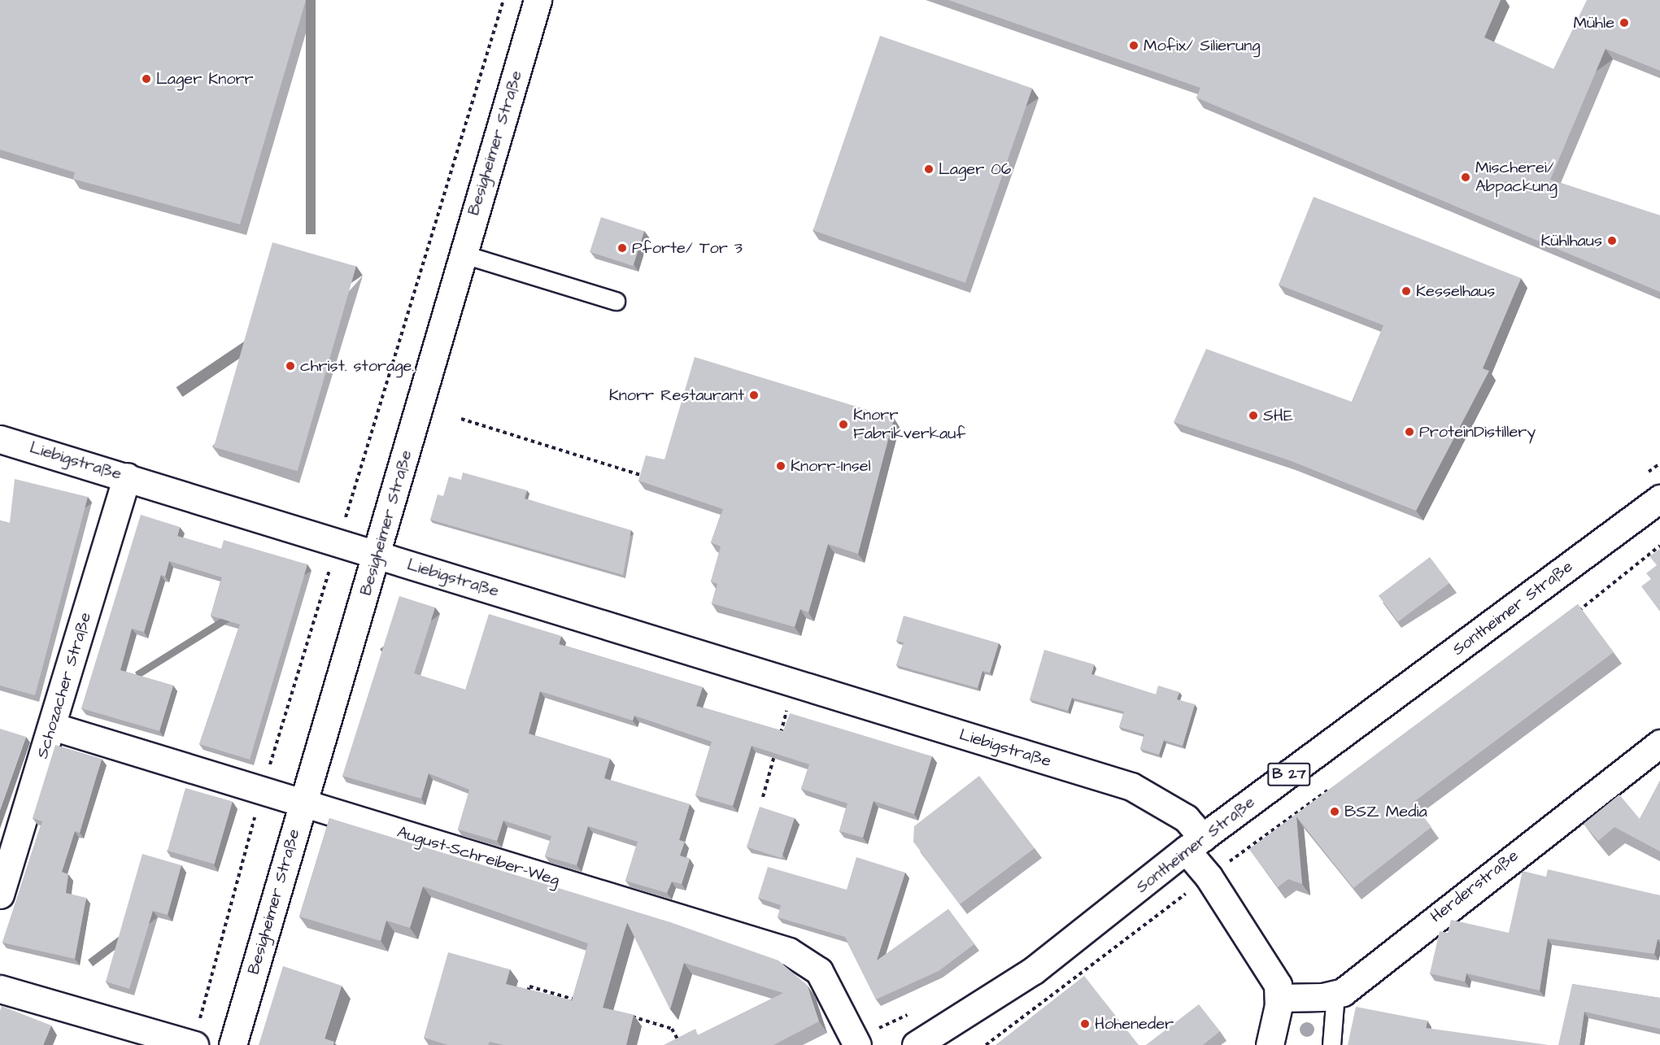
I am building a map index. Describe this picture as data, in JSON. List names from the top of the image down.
{
  "streets": {
    "street": [
      "Besigheimer Straße",
      "Liebigstraße",
      "Sontheimer Straße",
      "Schozacher Straße",
      "B 27",
      "August-Schreiber-Weg",
      "Herderstraße"
    ]
  },
  "crossings": [
    ["Besigheimer Straße", "Liebigstraße"],
    ["Besigheimer Straße", "August-Schreiber-Weg"],
    ["Liebigstraße", "Sontheimer Straße"],
    ["Liebigstraße", "Schozacher Straße"],
    ["Schozacher Straße", "August-Schreiber-Weg"]
  ],
  "places": [
    "Mühle",
    "Mofix/ Silierung",
    "Lager Knorr",
    "Lager 06",
    "Mischerei/ Abpackung",
    "Kühlhaus",
    "Pforte/ Tor 3",
    "Kesselhaus",
    "christ. storage.",
    "Knorr Restaurant",
    "SHE",
    "Knorr Fabrikverkauf",
    "ProteinDistillery",
    "Knorr-Insel",
    "BSZ Media",
    "Hoheneder"
  ]
}
